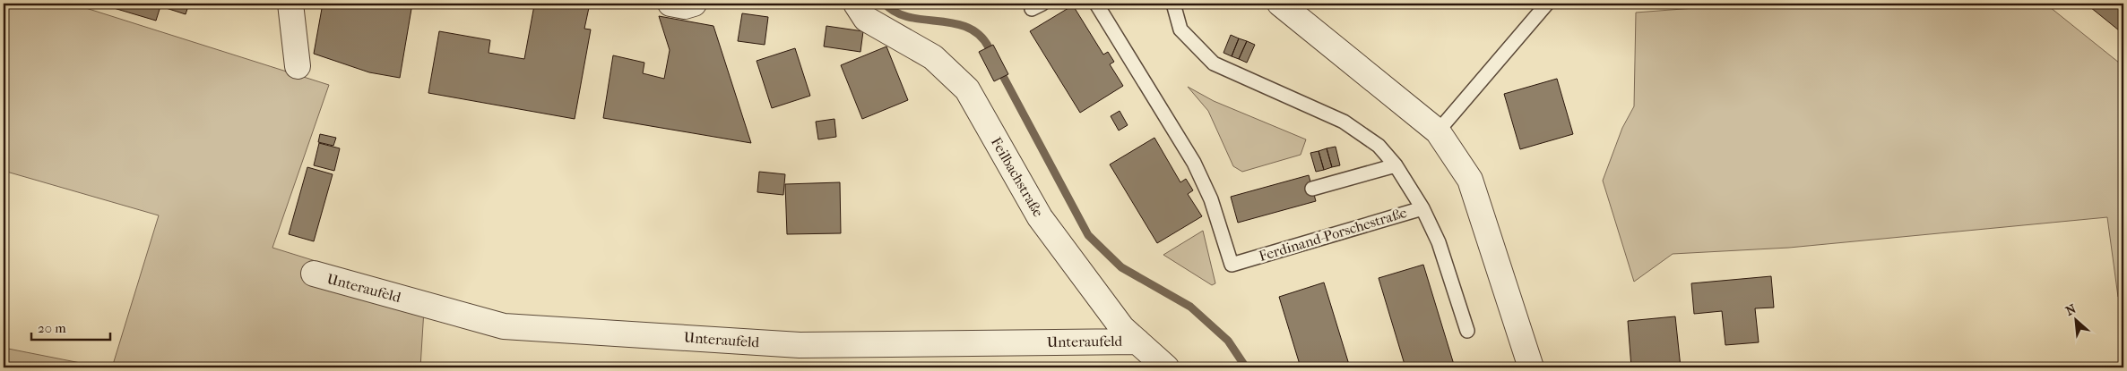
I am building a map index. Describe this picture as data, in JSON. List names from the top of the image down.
{
  "streets": {
    "street": ["Feilbachstraße", "Unteraufeld"],
    "lane": ["Ferdinand-Porschestraße"]
  },
  "crossings": [
    ["Feilbachstraße", "Unteraufeld"]
  ],
  "scale_bar": "20 m",
  "north": "top left"
}
